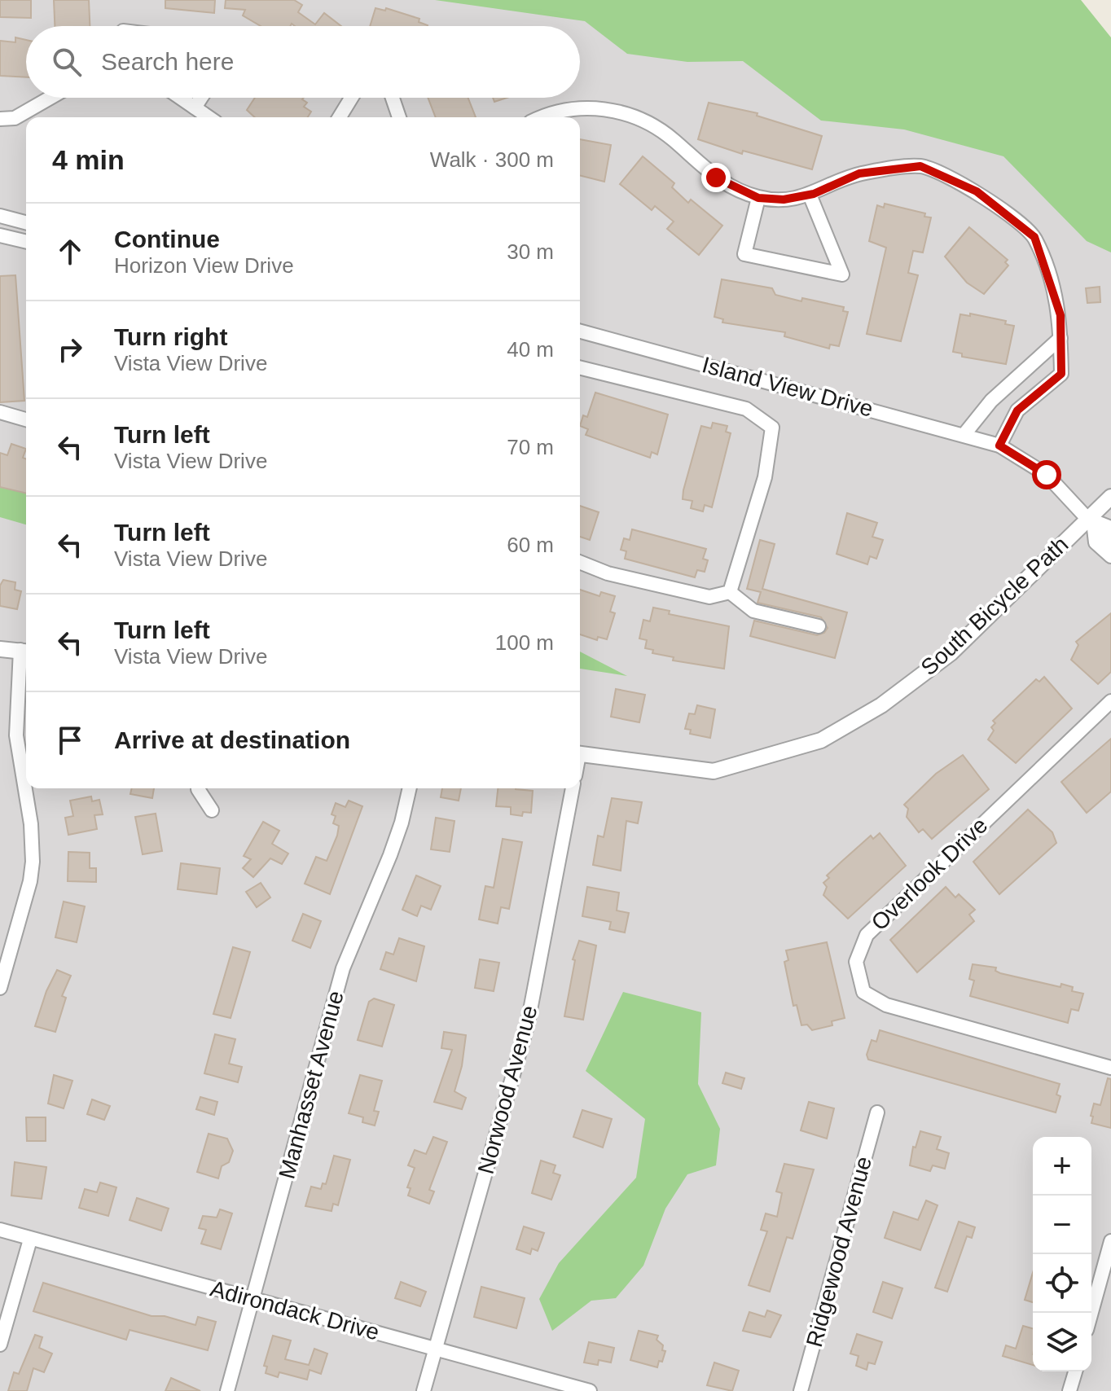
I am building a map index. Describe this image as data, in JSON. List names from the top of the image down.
{
  "streets": {
    "street": [
      "Island View Drive",
      "South Bicycle Path",
      "Overlook Drive",
      "Manhasset Avenue",
      "Norwood Avenue",
      "Ridgewood Avenue",
      "Adirondack Drive"
    ]
  },
  "crossings": [
    ["Island View Drive", "South Bicycle Path"],
    ["Manhasset Avenue", "Adirondack Drive"],
    ["Norwood Avenue", "Adirondack Drive"]
  ],
  "page": {
    "search": "Search here",
    "heading": ["4 min", "Walk · 300 m"],
    "list": [
      ["Continue", "Horizon View Drive", "30 m"],
      ["Turn right", "Vista View Drive", "40 m"],
      ["Turn left", "Vista View Drive", "70 m"],
      ["Turn left", "Vista View Drive", "60 m"],
      ["Turn left", "Vista View Drive", "100 m"],
      "Arrive at destination"
    ],
    "map_buttons": ["+", "−"]
  }
}
